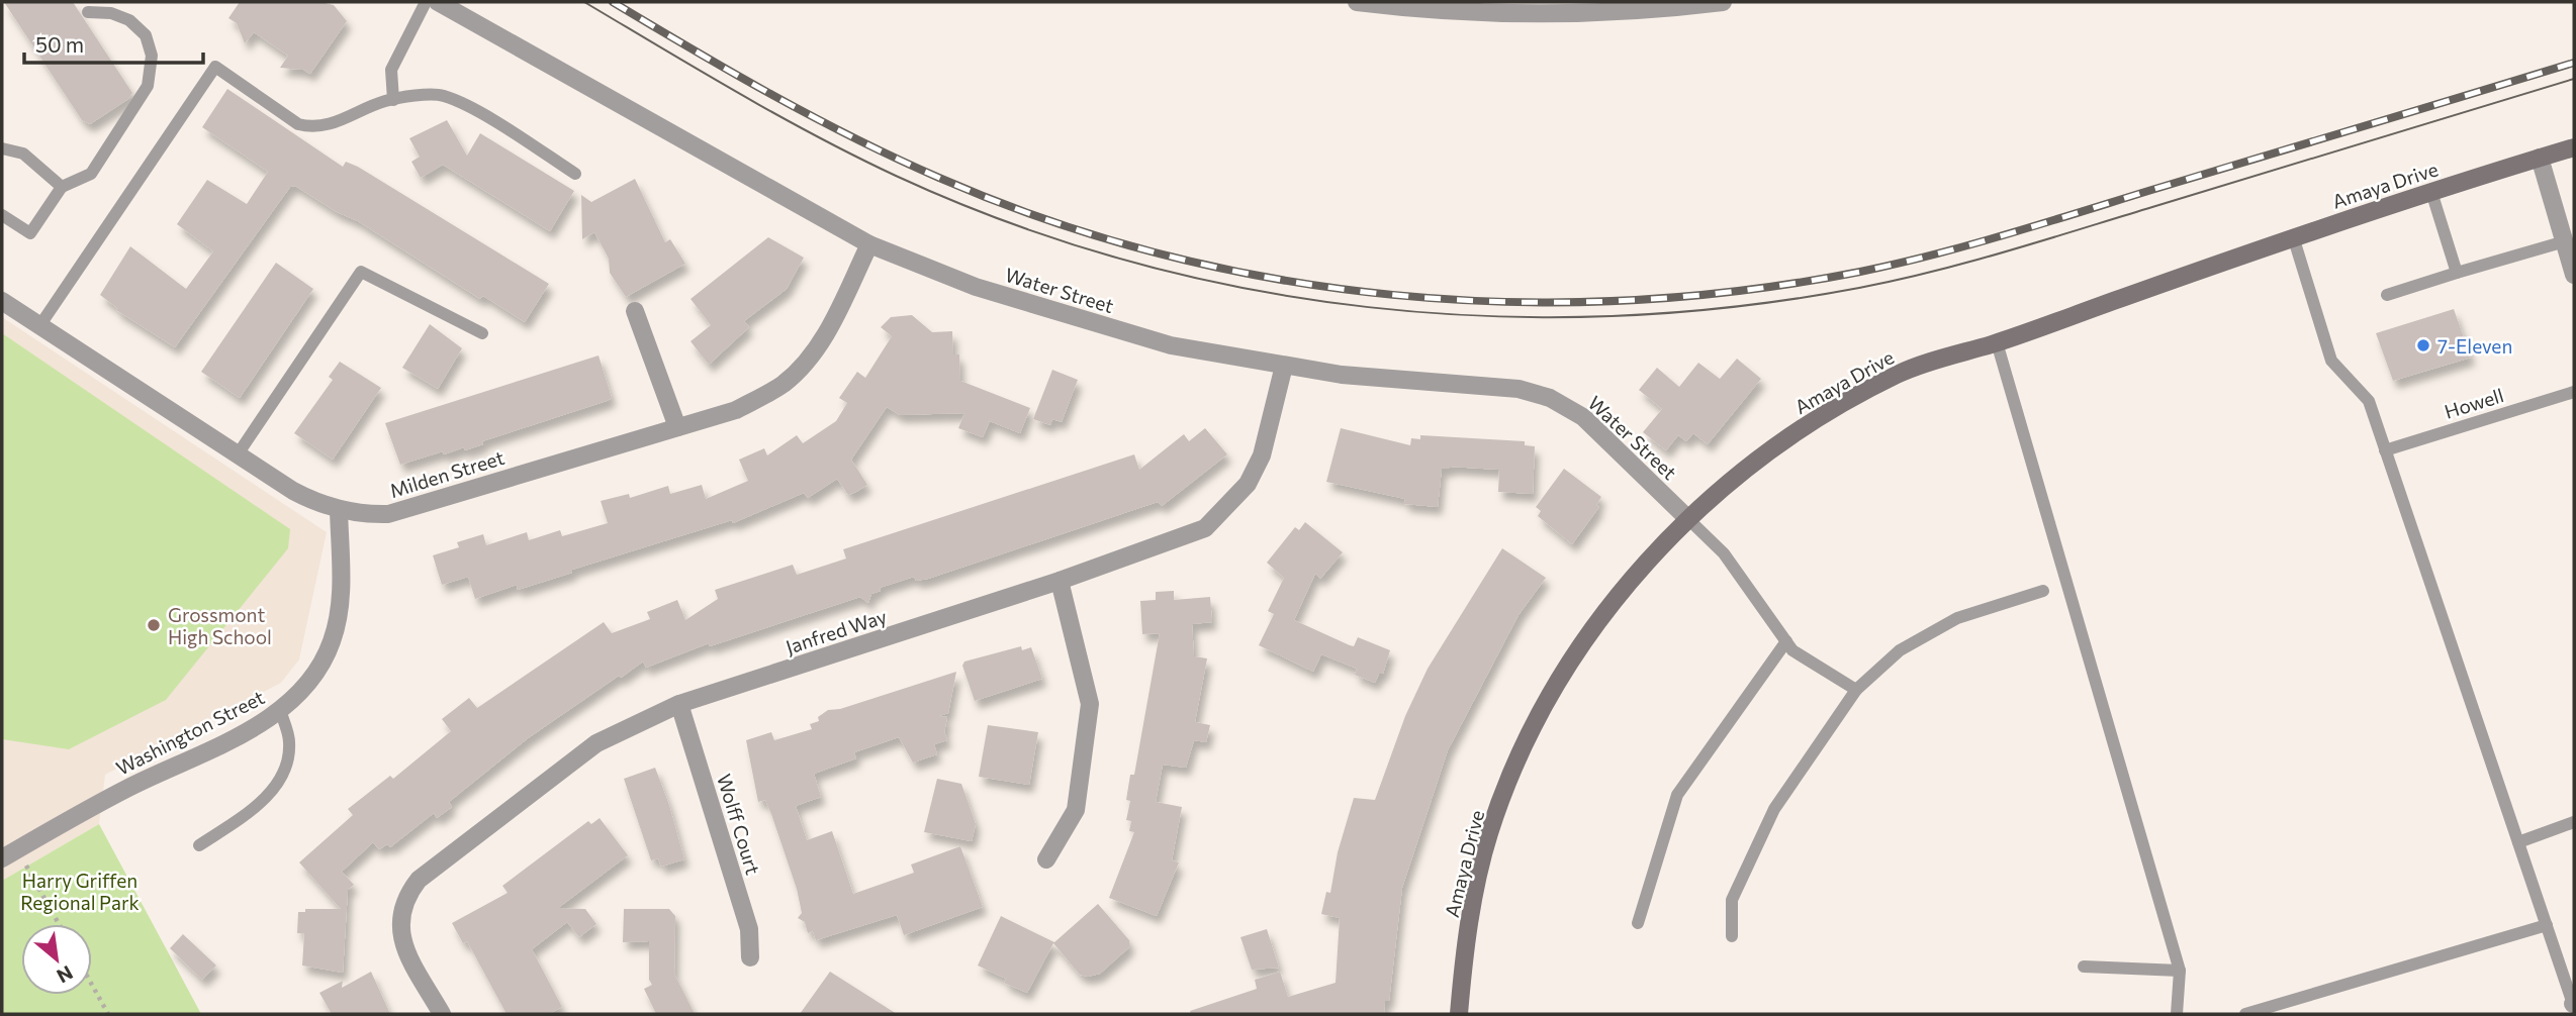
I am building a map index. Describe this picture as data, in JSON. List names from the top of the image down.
{
  "streets": {
    "main road": ["Amaya Drive"],
    "street": [
      "Water Street",
      "Milden Street",
      "Janfred Way",
      "Washington Street",
      "Wolff Court"
    ],
    "lane": ["Howell"]
  },
  "crossings": [
    ["Amaya Drive", "Water Street"],
    ["Water Street", "Milden Street"],
    ["Water Street", "Janfred Way"],
    ["Milden Street", "Washington Street"],
    ["Janfred Way", "Wolff Court"]
  ],
  "parks": ["Harry Griffen Regional Park"],
  "places": ["7-Eleven", "Grossmont High School"],
  "scale_bar": "50 m",
  "north": "bottom right"
}
